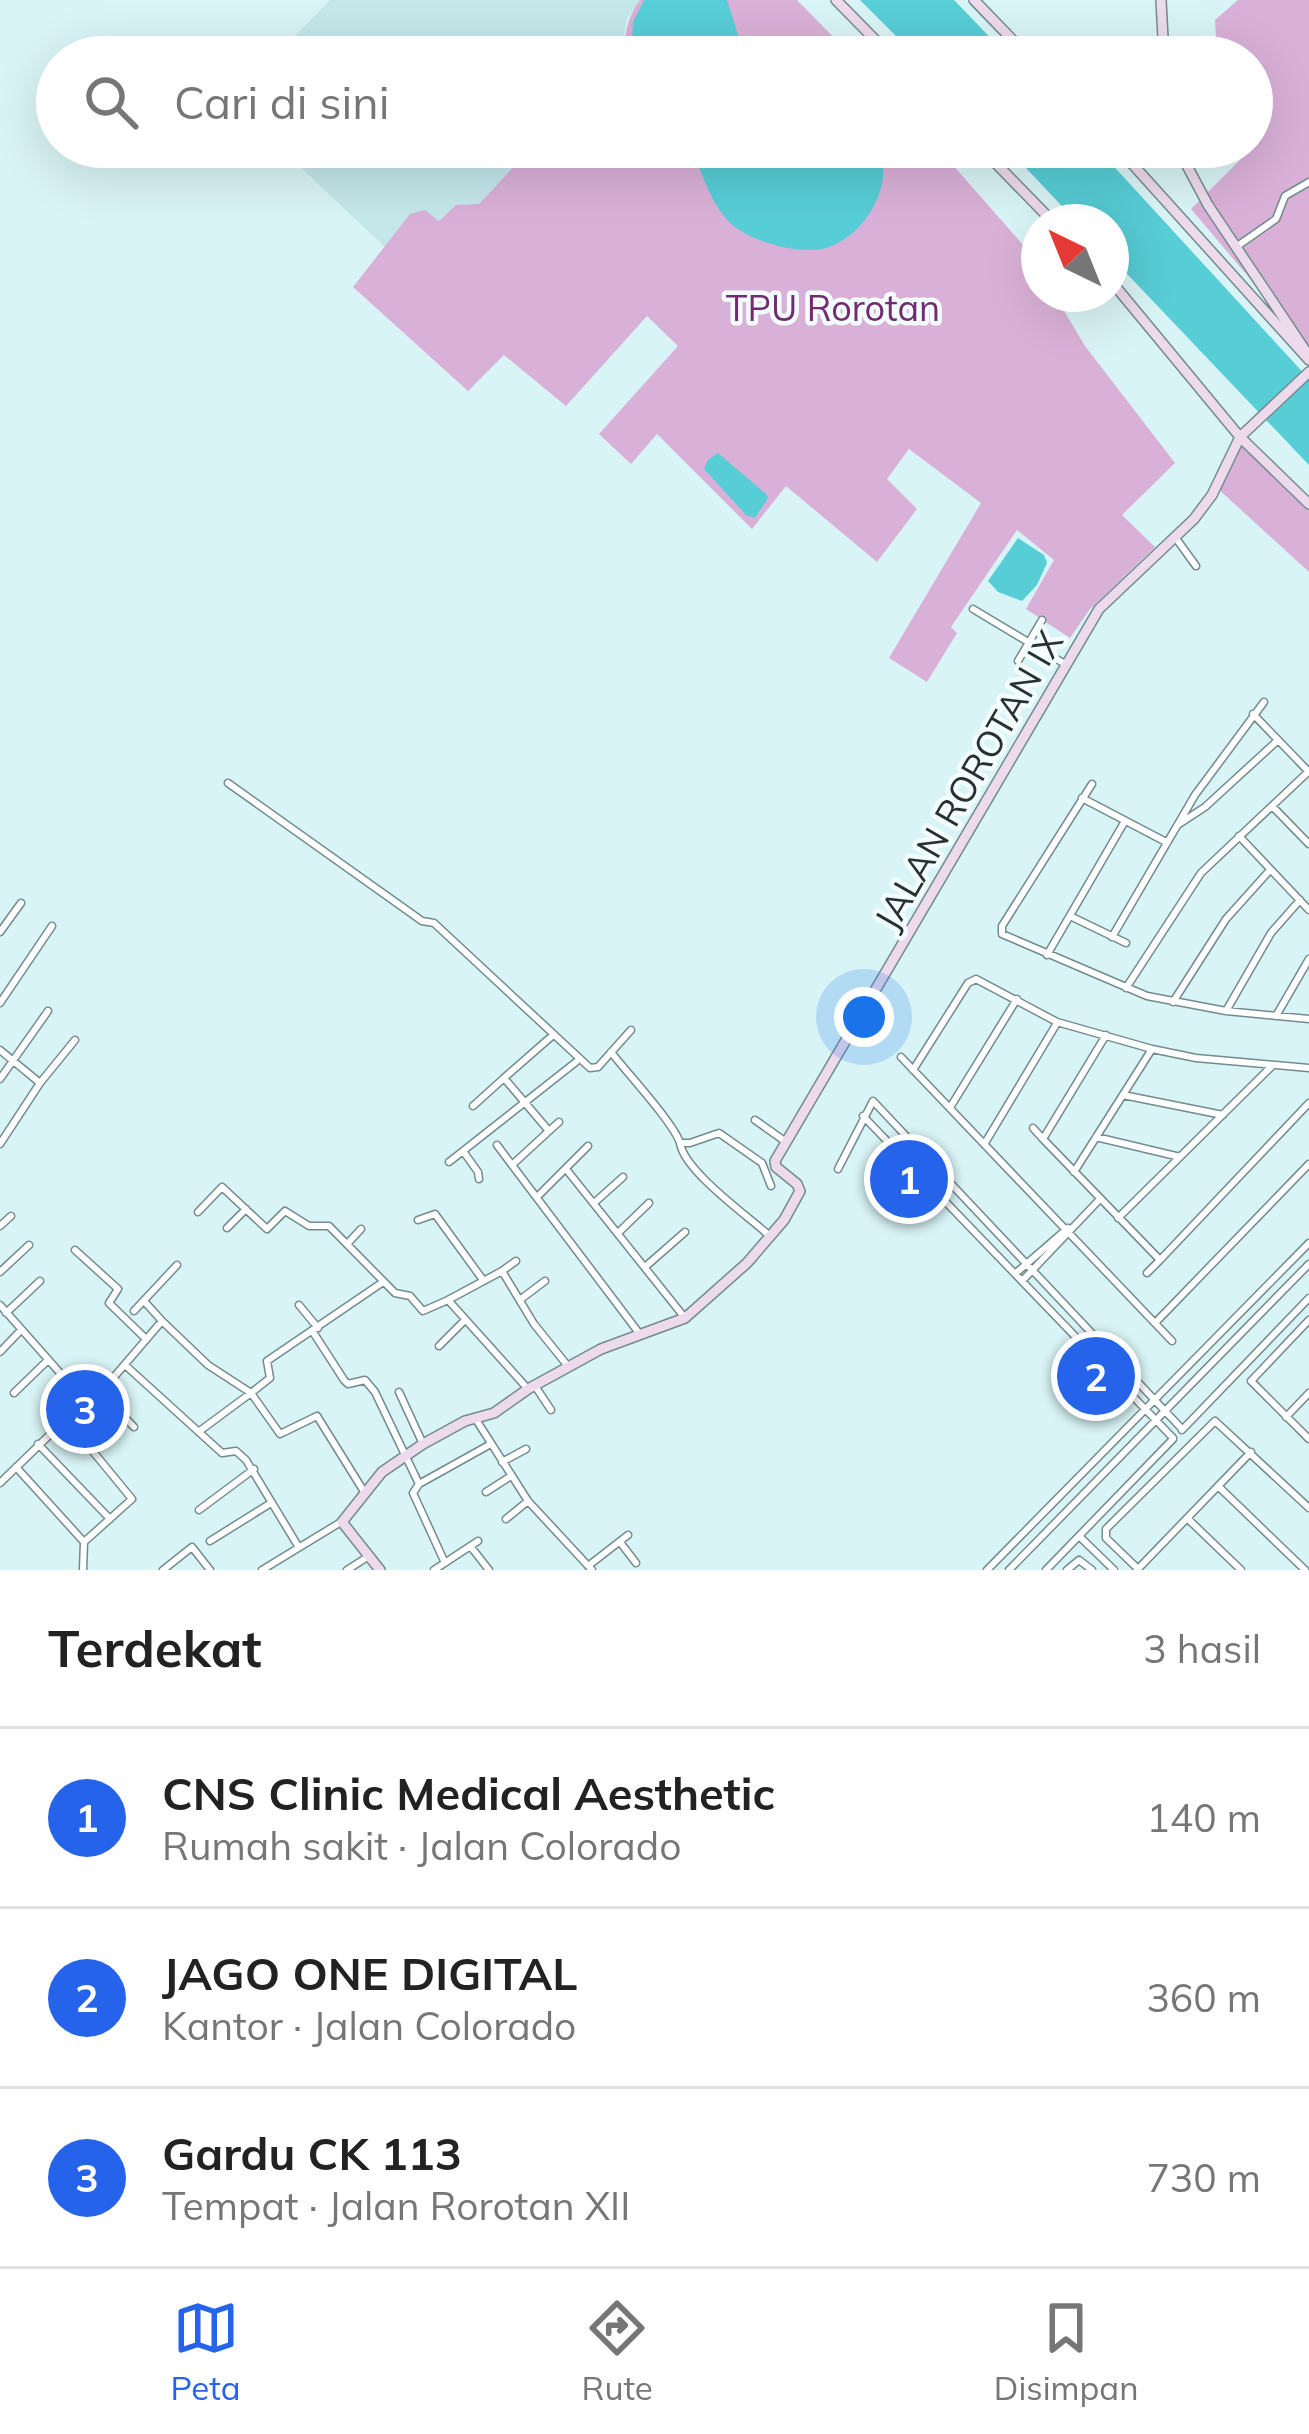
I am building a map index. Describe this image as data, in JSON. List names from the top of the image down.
{
  "streets": {
    "street": ["JALAN ROROTAN IX"]
  },
  "parks": ["TPU Rorotan"],
  "north": "top left",
  "page": {
    "search": "Cari di sini",
    "pins": ["1", "2", "3"],
    "heading": ["Terdekat", "3 hasil"],
    "list": [
      {
        "mark": "1",
        "name": "CNS Clinic Medical Aesthetic",
        "note": "Rumah sakit · Jalan Colorado",
        "value": "140 m"
      },
      {
        "mark": "2",
        "name": "JAGO ONE DIGITAL",
        "note": "Kantor · Jalan Colorado",
        "value": "360 m"
      },
      {
        "mark": "3",
        "name": "Gardu CK 113",
        "note": "Tempat · Jalan Rorotan XII",
        "value": "730 m"
      }
    ],
    "nav": ["Peta", "Rute", "Disimpan"]
  }
}
